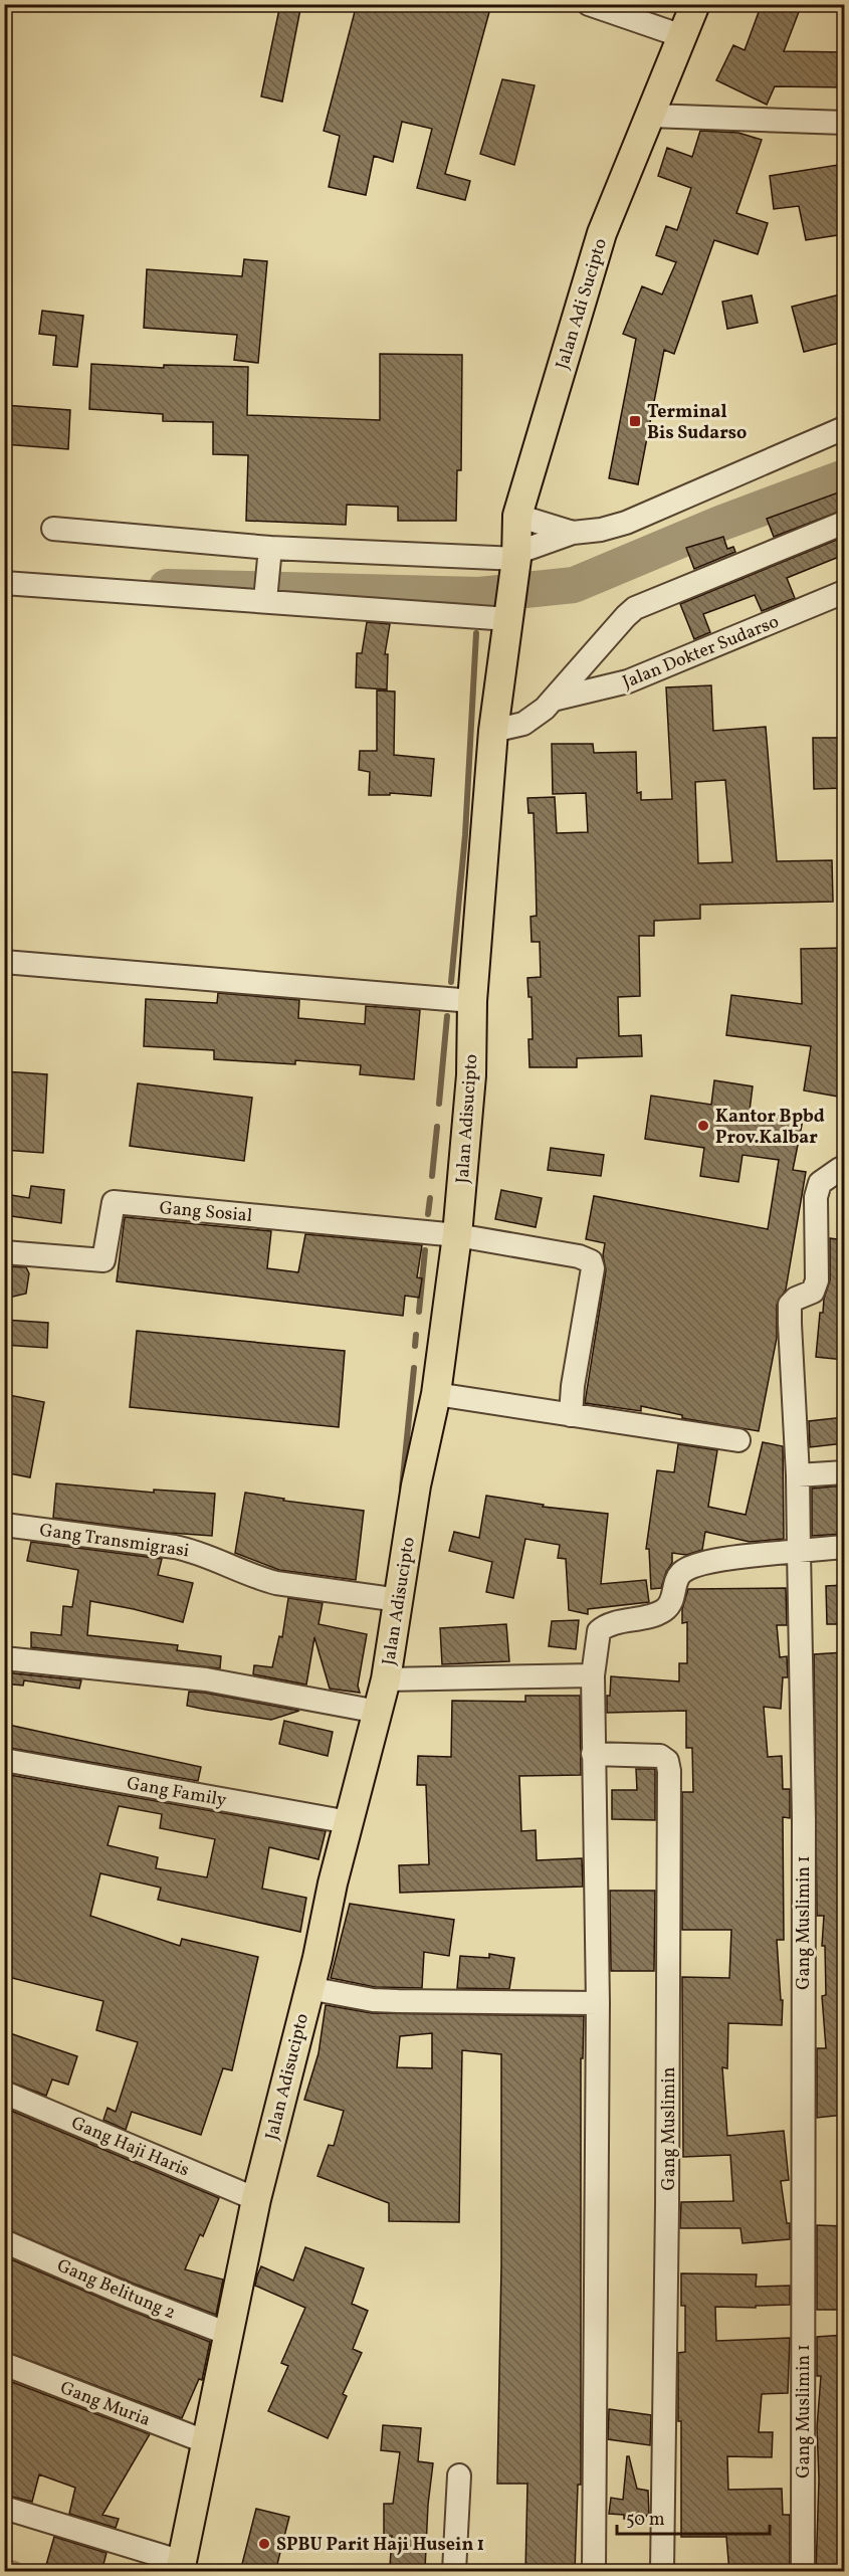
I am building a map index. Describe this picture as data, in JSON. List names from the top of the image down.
{
  "streets": {
    "main road": ["Jalan Adi Sucipto", "Jalan Adisucipto"],
    "street": [
      "Jalan Dokter Sudarso",
      "Gang Sosial",
      "Gang Transmigrasi",
      "Gang Family",
      "Gang Muslimin 1",
      "Gang Muslimin",
      "Gang Haji Haris",
      "Gang Belitung 2",
      "Gang Muria"
    ]
  },
  "crossings": [
    ["Jalan Adi Sucipto", "Jalan Adisucipto"],
    ["Jalan Adisucipto", "Gang Sosial"],
    ["Jalan Adisucipto", "Gang Transmigrasi"],
    ["Jalan Adisucipto", "Gang Family"],
    ["Jalan Adisucipto", "Gang Haji Haris"],
    ["Jalan Adisucipto", "Gang Belitung 2"],
    ["Jalan Adisucipto", "Gang Muria"]
  ],
  "places": {
    "transit": ["Terminal Bis Sudarso"],
    "other": ["Kantor Bpbd Prov.Kalbar", "SPBU Parit Haji Husein 1"]
  },
  "scale_bar": "50 m"
}
